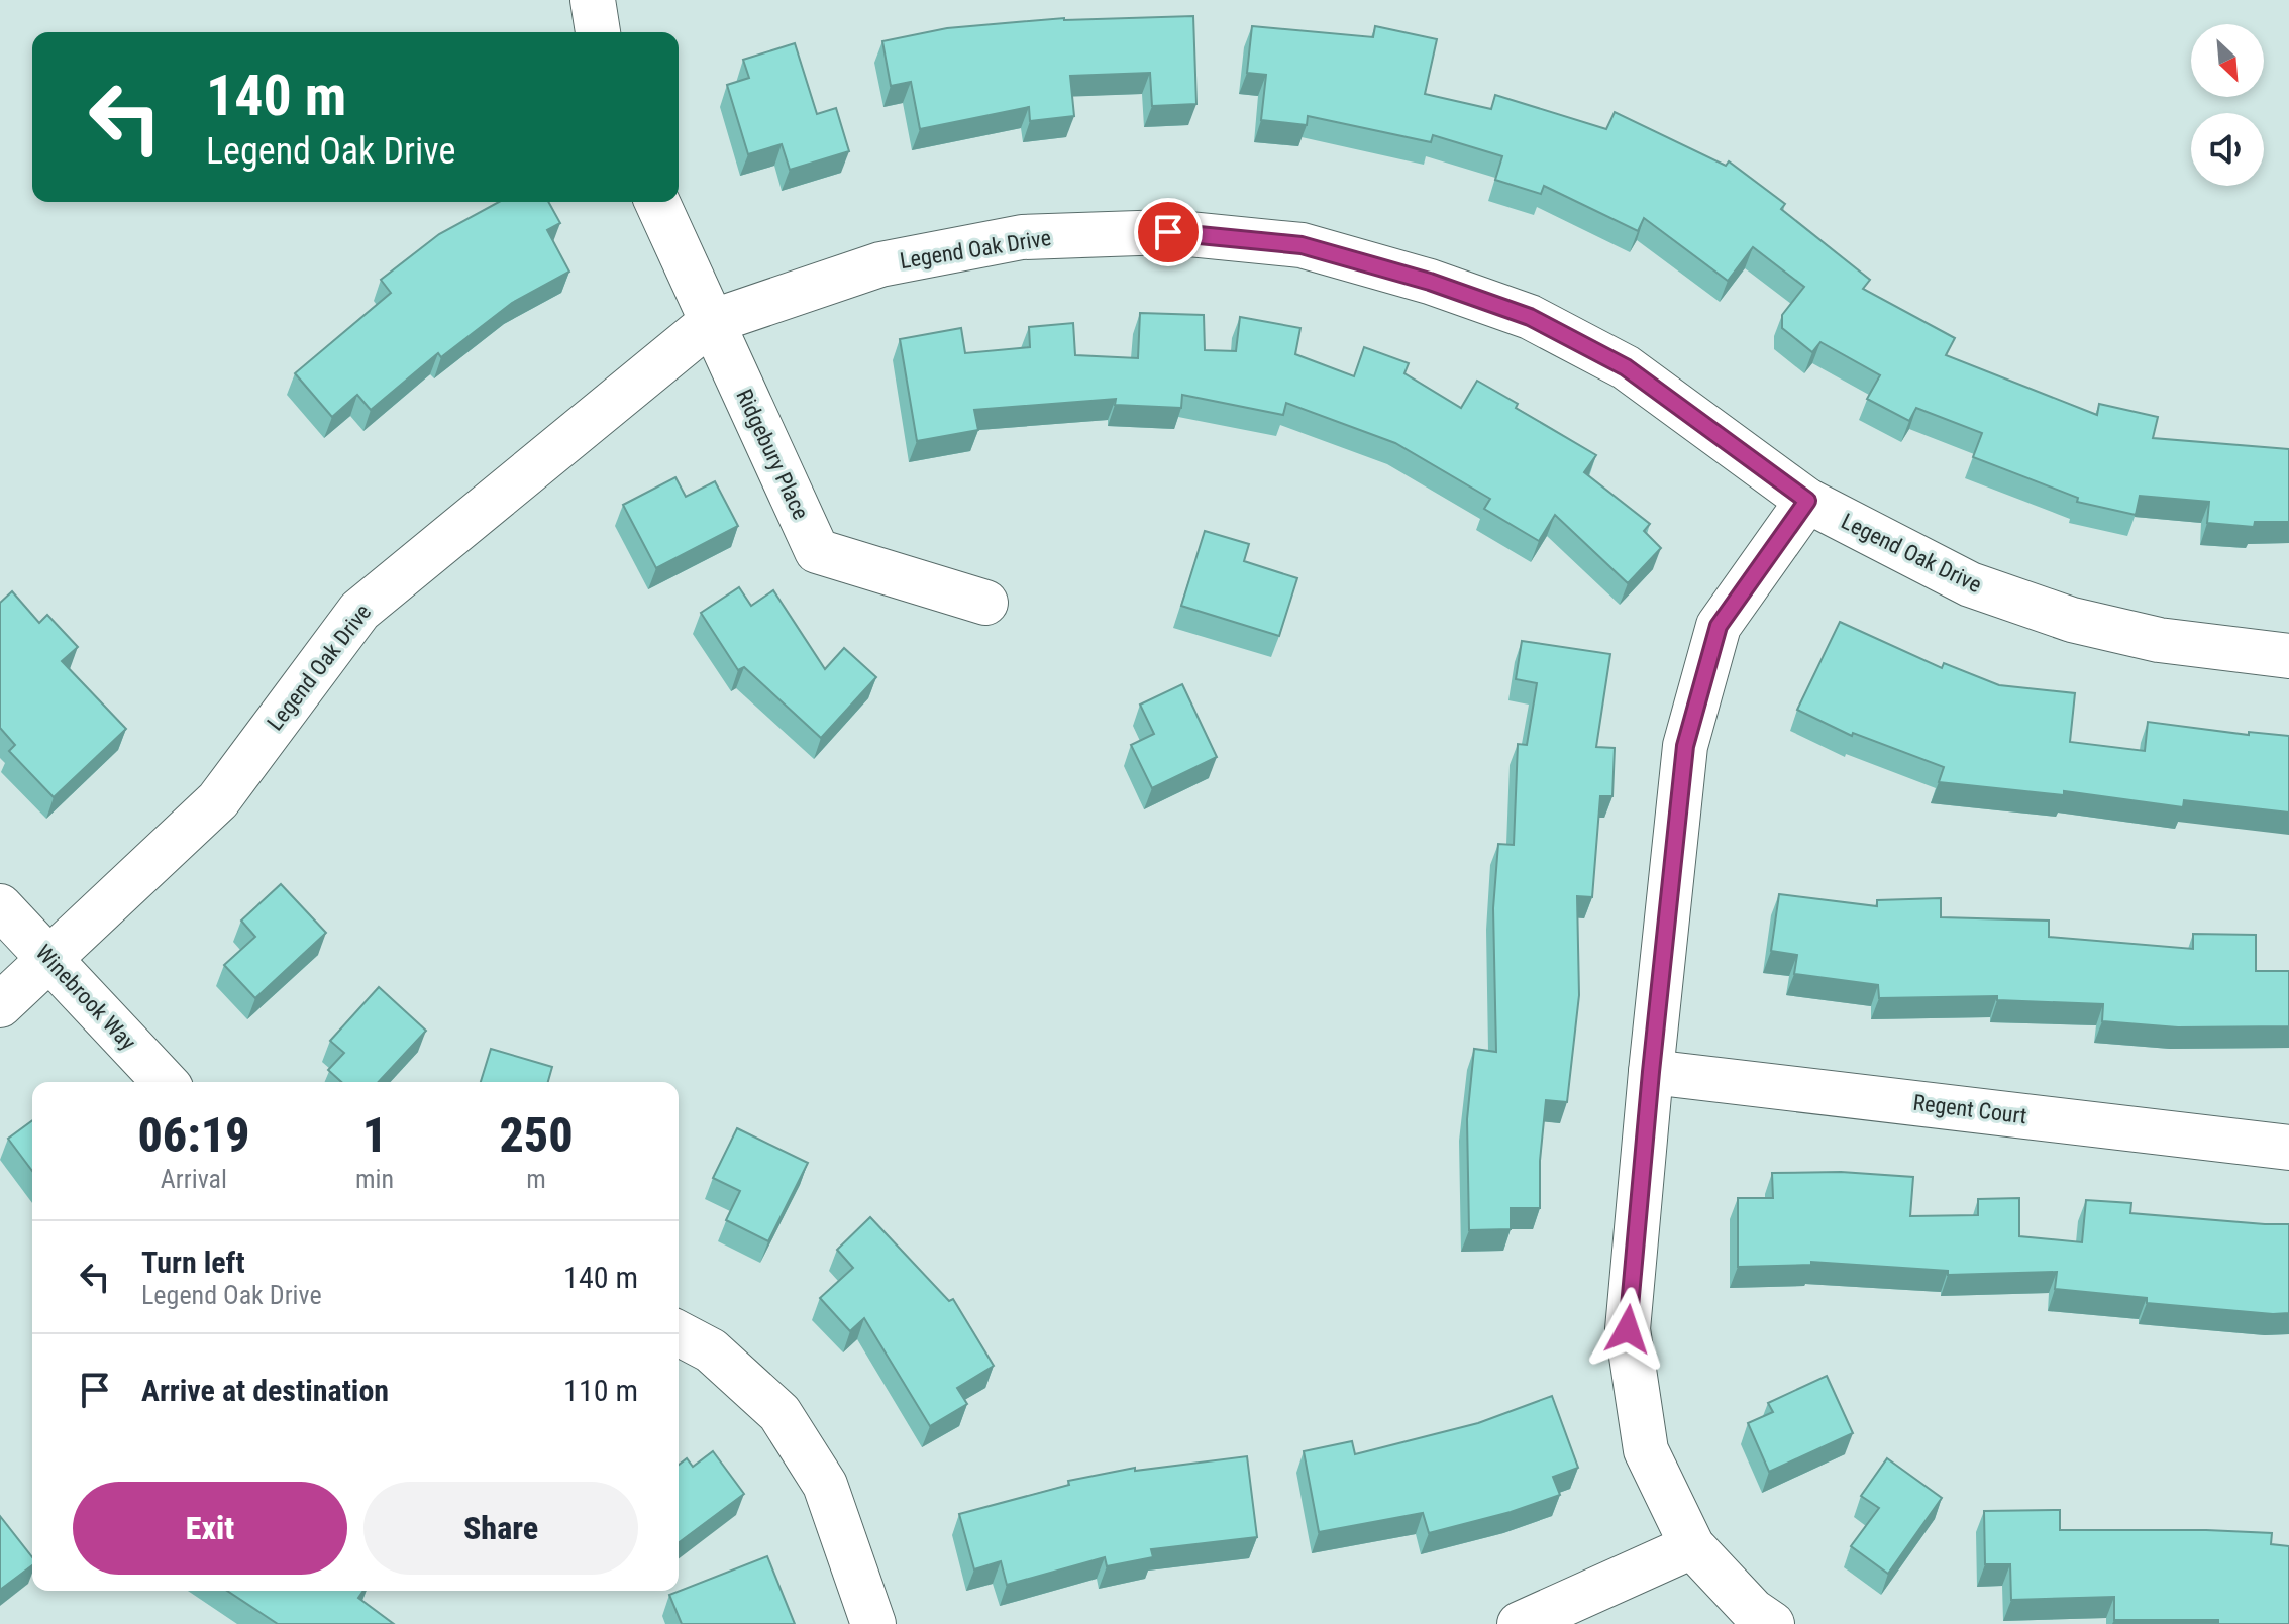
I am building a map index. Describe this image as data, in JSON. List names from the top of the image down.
{
  "streets": {
    "street": [
      "Legend Oak Drive",
      "Ridgebury Place",
      "Winebrook Way",
      "Regent Court"
    ]
  },
  "crossings": [
    ["Legend Oak Drive", "Ridgebury Place"],
    ["Legend Oak Drive", "Winebrook Way"]
  ],
  "north": "bottom right",
  "page": {
    "turn": ["140 m", "Legend Oak Drive"],
    "eta": [
      "06:19",
      "Arrival",
      "1",
      "min",
      "250",
      "m"
    ],
    "list": [
      {
        "name": "Turn left",
        "note": "Legend Oak Drive",
        "value": "140 m"
      },
      {
        "name": "Arrive at destination",
        "value": "110 m"
      }
    ],
    "buttons": ["Exit", "Share"]
  }
}
